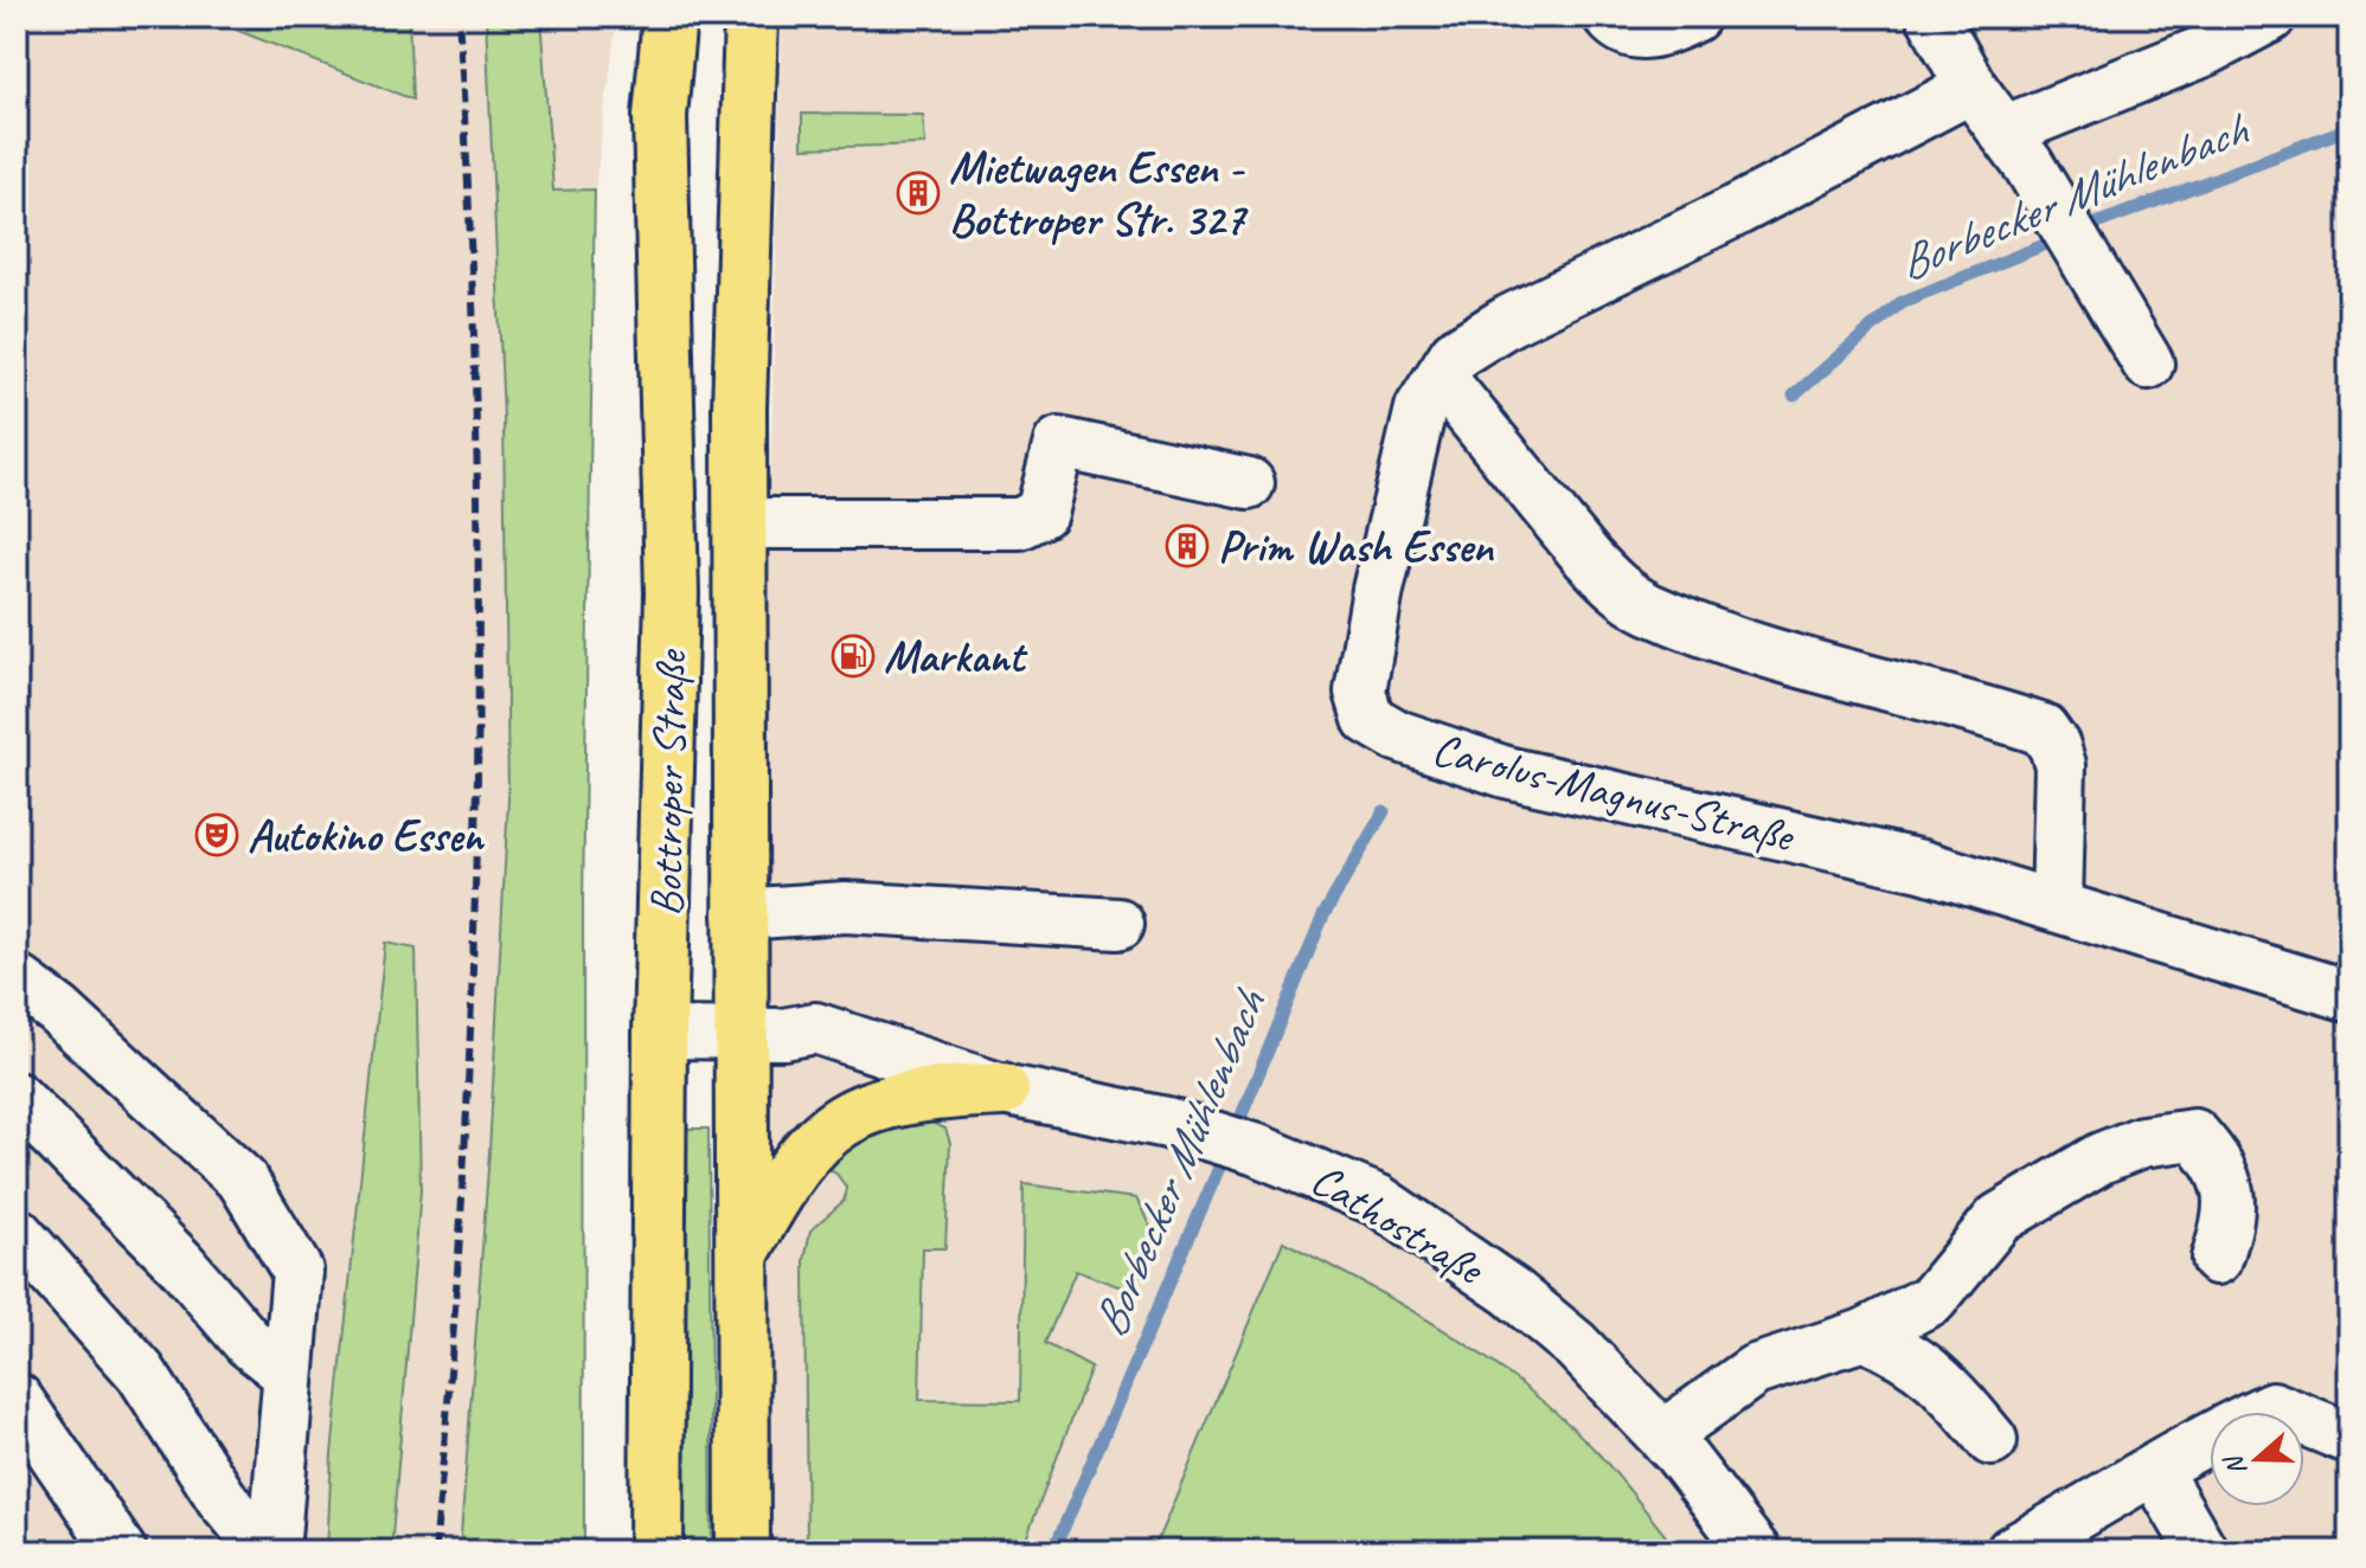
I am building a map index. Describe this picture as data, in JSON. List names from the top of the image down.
{
  "streets": {
    "main road": ["Bottroper Straße"],
    "street": ["Carolus-Magnus-Straße", "Cathostraße"]
  },
  "crossings": [
    ["Bottroper Straße", "Cathostraße"]
  ],
  "water": ["Borbecker Mühlenbach"],
  "places": {
    "building": ["Mietwagen Essen - Bottroper Str. 327", "Prim Wash Essen"],
    "fuel station": ["Markant"],
    "theatre": ["Autokino Essen"]
  },
  "north": "left"
}
